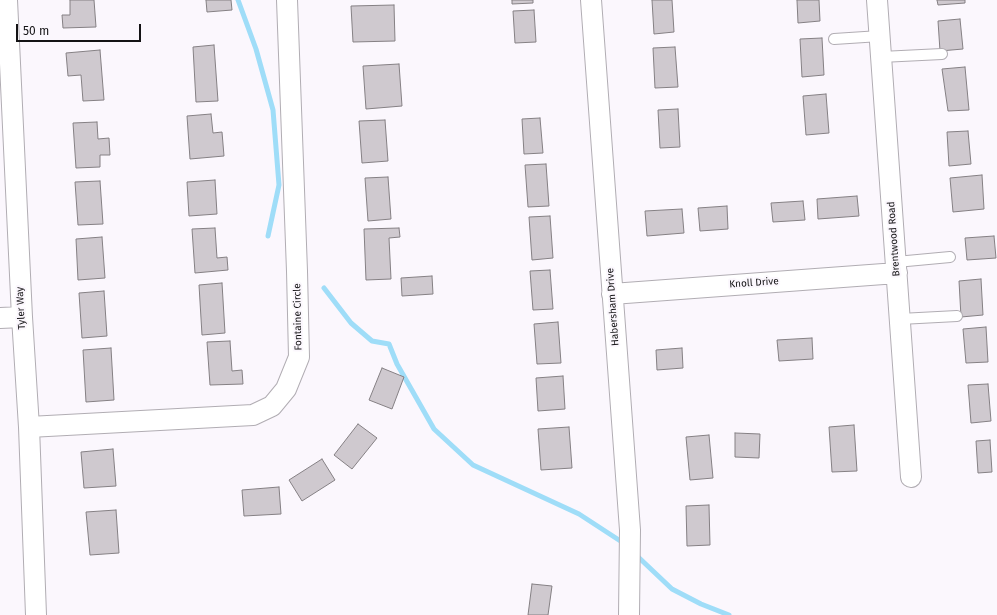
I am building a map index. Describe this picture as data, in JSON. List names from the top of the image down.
{
  "streets": {
    "street": [
      "Brentwood Road",
      "Knoll Drive",
      "Habersham Drive",
      "Tyler Way",
      "Fontaine Circle"
    ]
  },
  "crossings": [
    ["Brentwood Road", "Knoll Drive"],
    ["Knoll Drive", "Habersham Drive"],
    ["Tyler Way", "Fontaine Circle"]
  ],
  "scale_bar": "50 m"
}
